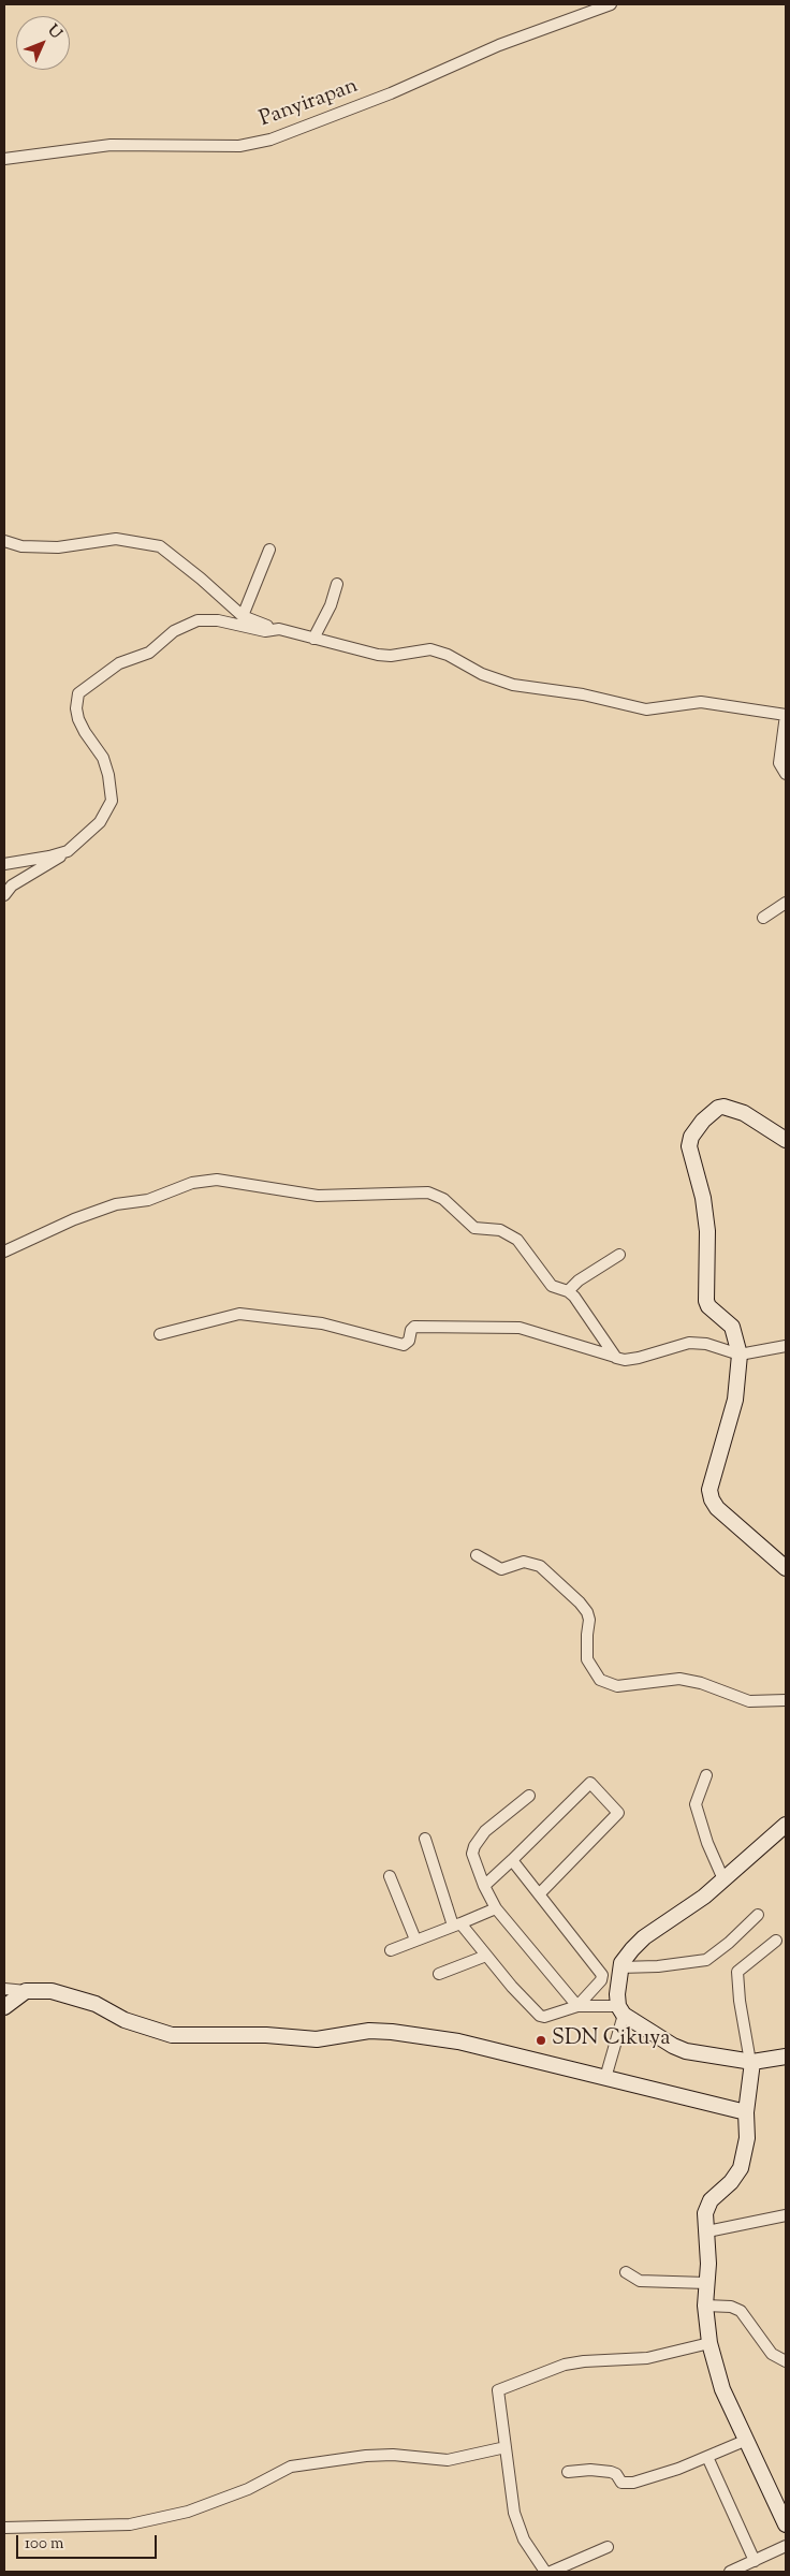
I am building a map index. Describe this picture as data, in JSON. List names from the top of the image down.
{
  "streets": {
    "street": ["Panyirapan"]
  },
  "places": ["SDN Cikuya"],
  "scale_bar": "100 m",
  "north": "top right"
}
